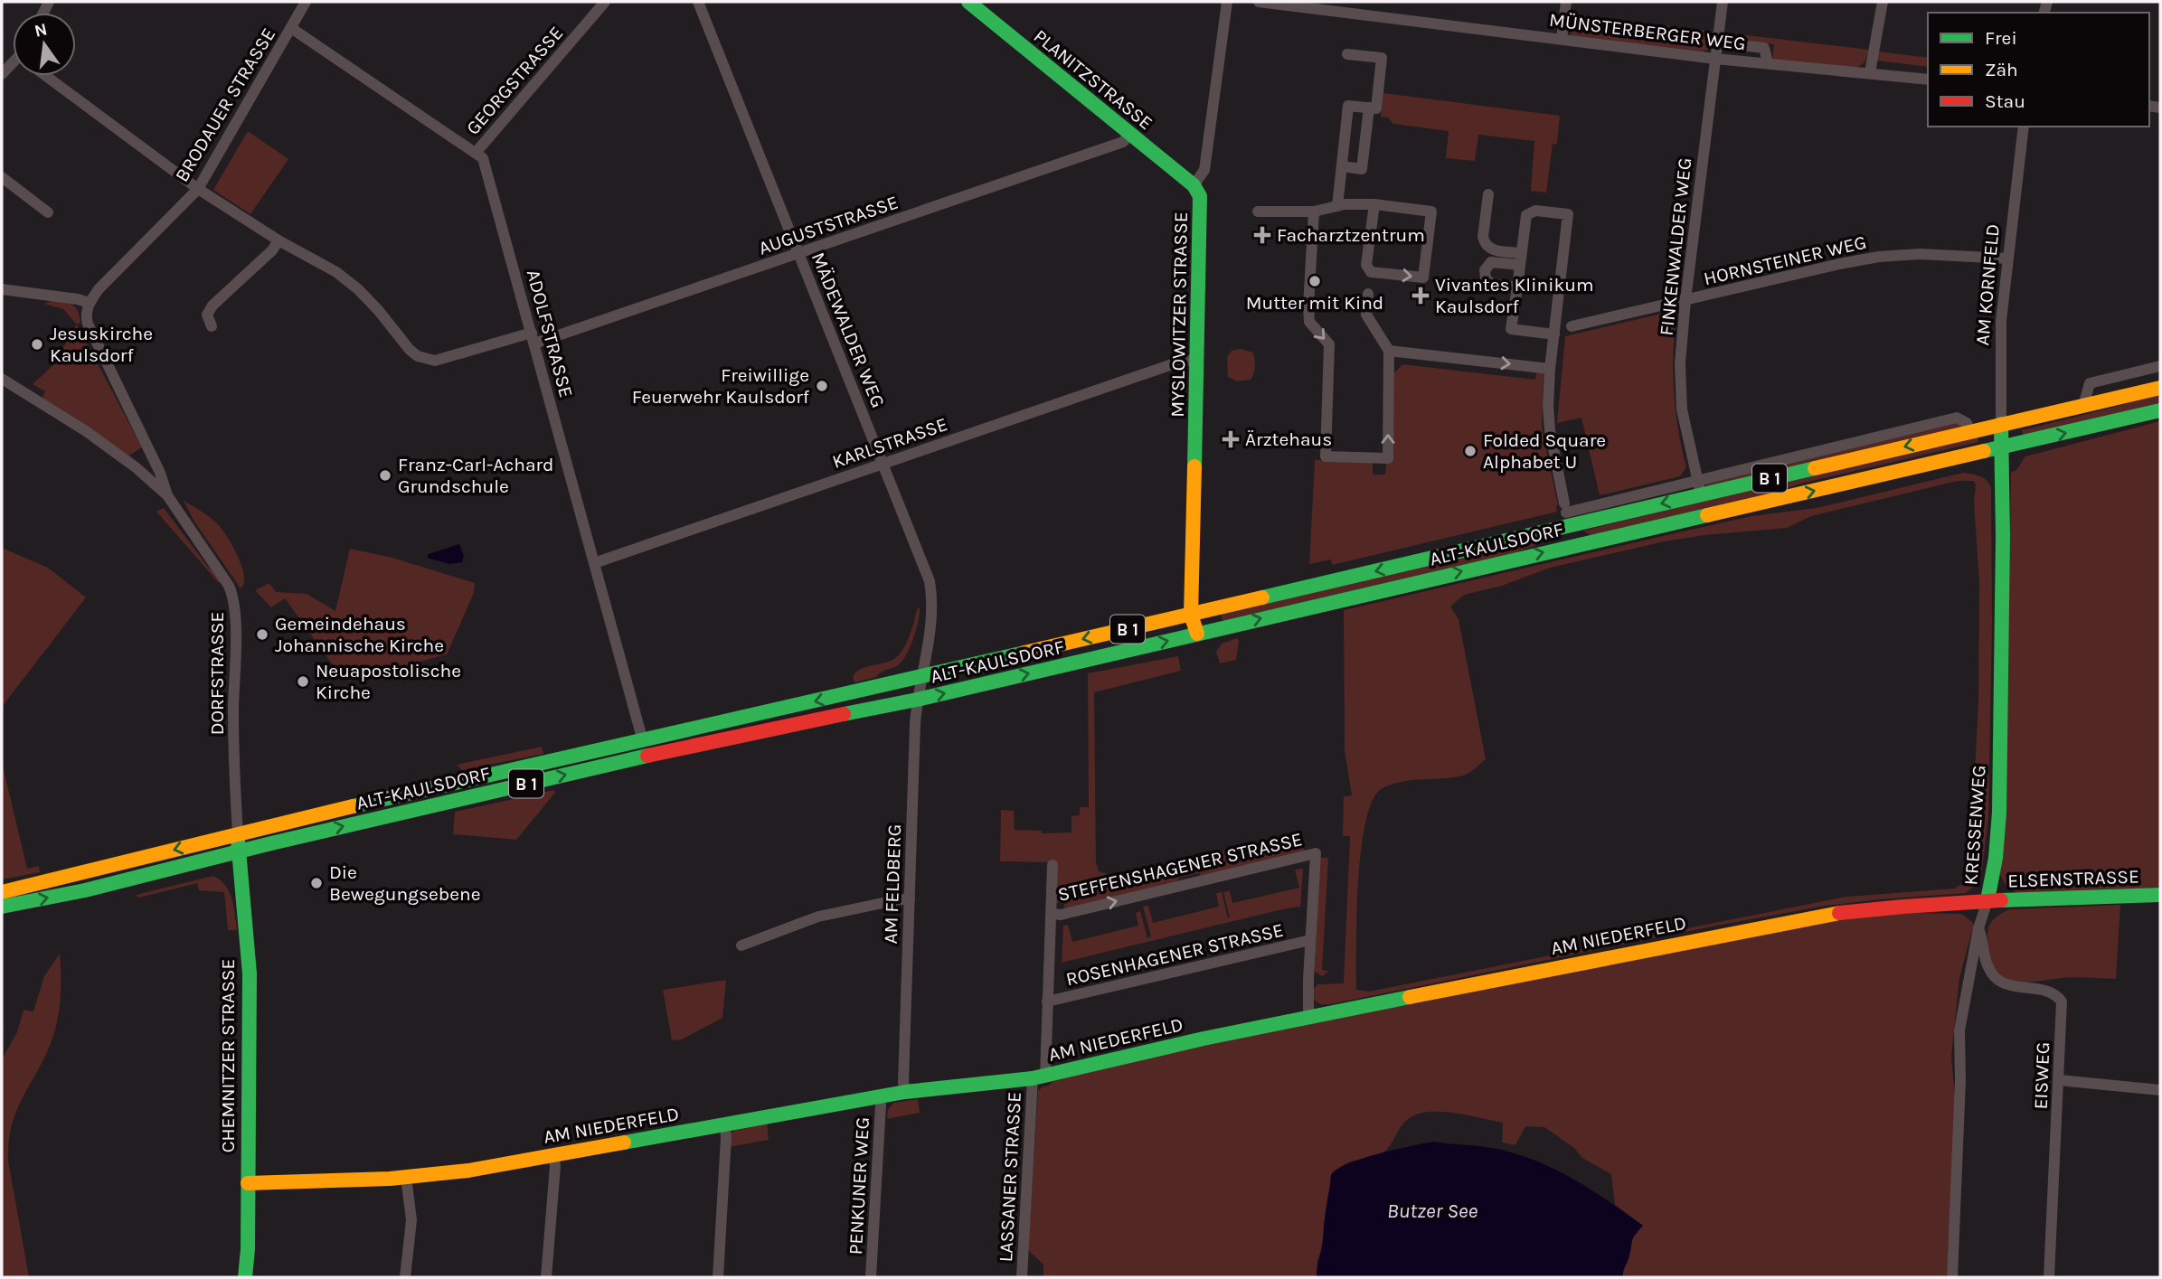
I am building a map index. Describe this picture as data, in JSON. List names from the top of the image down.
{
  "streets": {
    "main road": [
      "PLANITZSTRASSE",
      "AM KORNFELD",
      "MYSLOWITZER STRASSE",
      "B 1",
      "ALT-KAULSDORF",
      "KRESSENWEG",
      "ELSENSTRASSE",
      "AM NIEDERFELD",
      "CHEMNITZER STRASSE"
    ],
    "street": [
      "MÜNSTERBERGER WEG",
      "GEORGSTRASSE",
      "BRODAUER STRASSE",
      "AUGUSTSTRASSE",
      "FINKENWALDER WEG",
      "HORNSTEINER WEG",
      "MÄDEWALDER WEG",
      "ADOLFSTRASSE",
      "KARLSTRASSE",
      "DORFSTRASSE",
      "STEFFENSHAGENER STRASSE",
      "AM FELDBERG",
      "ROSENHAGENER STRASSE",
      "EISWEG",
      "LASSANER STRASSE",
      "PENKUNER WEG"
    ]
  },
  "crossings": [
    ["MÜNSTERBERGER WEG", "FINKENWALDER WEG"],
    ["PLANITZSTRASSE", "AUGUSTSTRASSE"],
    ["PLANITZSTRASSE", "MYSLOWITZER STRASSE"],
    ["GEORGSTRASSE", "ADOLFSTRASSE"],
    ["BRODAUER STRASSE", "AUGUSTSTRASSE"],
    ["BRODAUER STRASSE", "DORFSTRASSE"],
    ["AUGUSTSTRASSE", "MÄDEWALDER WEG"],
    ["AUGUSTSTRASSE", "ADOLFSTRASSE"],
    ["FINKENWALDER WEG", "HORNSTEINER WEG"],
    ["FINKENWALDER WEG", "ALT-KAULSDORF"],
    ["HORNSTEINER WEG", "AM KORNFELD"],
    ["AM KORNFELD", "B 1"],
    ["AM KORNFELD", "ALT-KAULSDORF"],
    ["AM KORNFELD", "KRESSENWEG"],
    ["MYSLOWITZER STRASSE", "KARLSTRASSE"],
    ["MYSLOWITZER STRASSE", "ALT-KAULSDORF"],
    ["MÄDEWALDER WEG", "KARLSTRASSE"],
    ["MÄDEWALDER WEG", "ALT-KAULSDORF"],
    ["MÄDEWALDER WEG", "AM FELDBERG"],
    ["ADOLFSTRASSE", "KARLSTRASSE"],
    ["ADOLFSTRASSE", "ALT-KAULSDORF"],
    ["B 1", "ALT-KAULSDORF"],
    ["B 1", "KRESSENWEG"],
    ["ALT-KAULSDORF", "DORFSTRASSE"],
    ["ALT-KAULSDORF", "KRESSENWEG"],
    ["ALT-KAULSDORF", "AM FELDBERG"],
    ["ALT-KAULSDORF", "CHEMNITZER STRASSE"],
    ["DORFSTRASSE", "CHEMNITZER STRASSE"],
    ["KRESSENWEG", "ELSENSTRASSE"],
    ["KRESSENWEG", "AM NIEDERFELD"],
    ["KRESSENWEG", "EISWEG"],
    ["STEFFENSHAGENER STRASSE", "AM NIEDERFELD"],
    ["STEFFENSHAGENER STRASSE", "ROSENHAGENER STRASSE"],
    ["STEFFENSHAGENER STRASSE", "LASSANER STRASSE"],
    ["ELSENSTRASSE", "AM NIEDERFELD"],
    ["AM FELDBERG", "AM NIEDERFELD"],
    ["AM NIEDERFELD", "ROSENHAGENER STRASSE"],
    ["AM NIEDERFELD", "CHEMNITZER STRASSE"],
    ["AM NIEDERFELD", "LASSANER STRASSE"],
    ["AM NIEDERFELD", "PENKUNER WEG"]
  ],
  "one_way": ["STEFFENSHAGENER STRASSE"],
  "water": ["Butzer See"],
  "places": {
    "health": ["Facharztzentrum", "Vivantes Klinikum Kaulsdorf", "Ärztehaus"],
    "other": [
      "Mutter mit Kind",
      "Jesuskirche Kaulsdorf",
      "Freiwillige Feuerwehr Kaulsdorf",
      "Folded Square Alphabet U",
      "Franz-Carl-Achard Grundschule",
      "Gemeindehaus Johannische Kirche",
      "Neuapostolische Kirche",
      "Die Bewegungsebene"
    ]
  },
  "legend": ["Frei", "Zäh", "Stau"],
  "north": "top"
}
